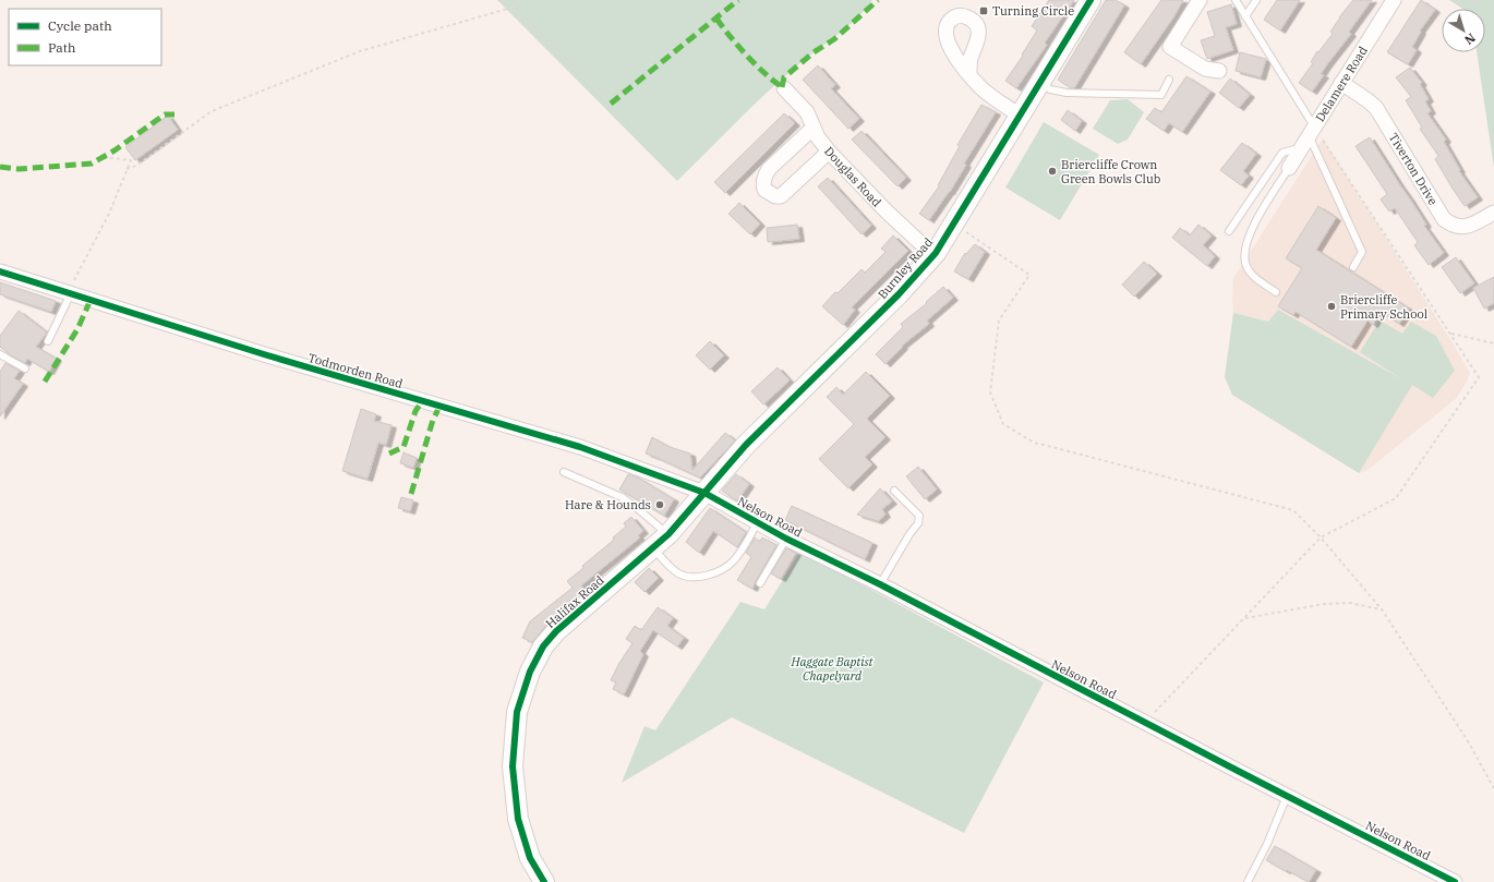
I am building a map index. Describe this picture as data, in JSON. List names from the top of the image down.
{
  "streets": {
    "street": [
      "Delamere Road",
      "Tiverton Drive",
      "Douglas Road",
      "Burnley Road",
      "Todmorden Road",
      "Nelson Road",
      "Halifax Road"
    ]
  },
  "crossings": [
    ["Delamere Road", "Tiverton Drive"],
    ["Douglas Road", "Burnley Road"],
    ["Burnley Road", "Todmorden Road"],
    ["Burnley Road", "Nelson Road"],
    ["Burnley Road", "Halifax Road"],
    ["Todmorden Road", "Nelson Road"],
    ["Todmorden Road", "Halifax Road"],
    ["Nelson Road", "Halifax Road"]
  ],
  "parks": ["Haggate Baptist Chapelyard"],
  "places": {
    "transit": ["Turning Circle"],
    "other": ["Briercliffe Crown Green Bowls Club", "Briercliffe Primary School", "Hare & Hounds"]
  },
  "legend": ["Cycle path", "Path"],
  "north": "bottom right"
}
